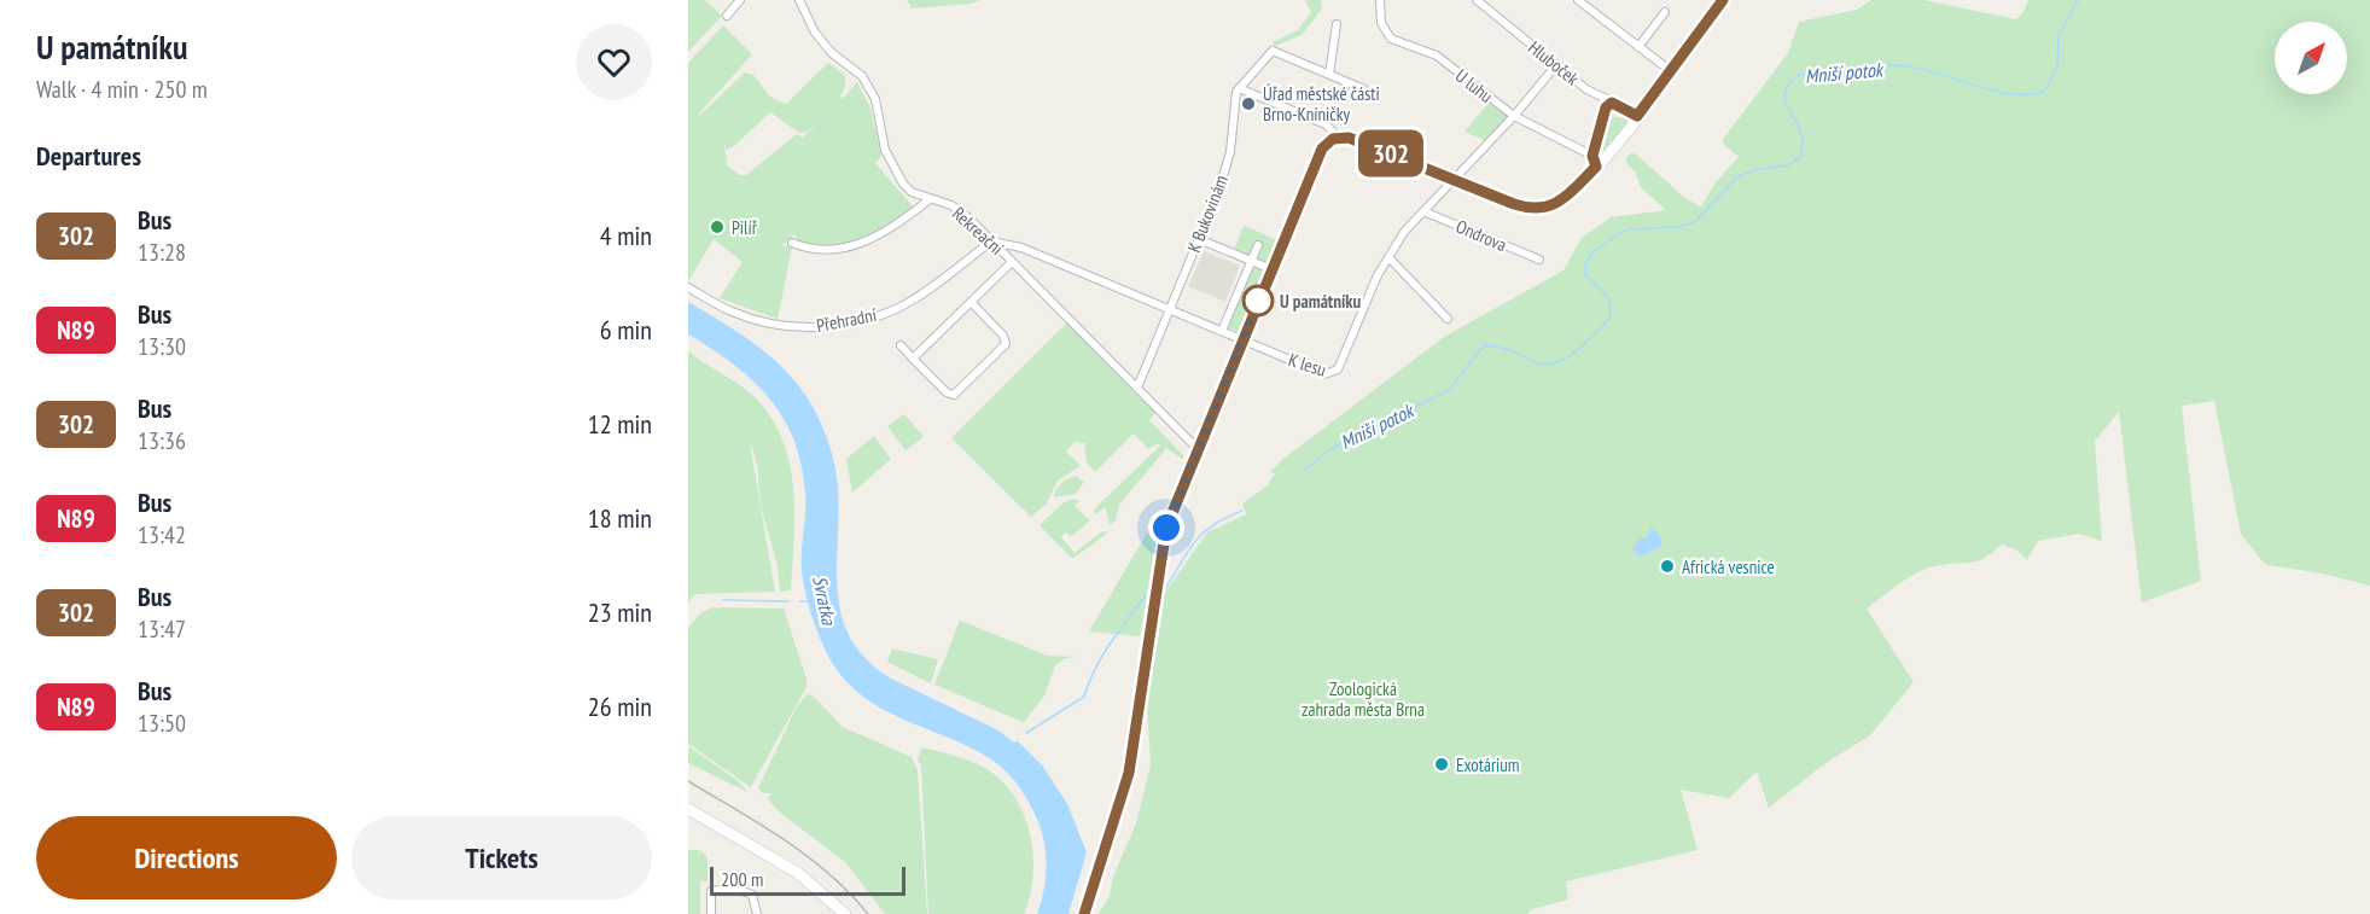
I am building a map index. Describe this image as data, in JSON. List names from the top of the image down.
{
  "streets": {
    "street": [
      "Hluboček",
      "U luhu",
      "K Bukovinám",
      "Rekreační",
      "Ondrova",
      "Přehradní",
      "K lesu"
    ]
  },
  "crossings": [
    ["Hluboček", "K lesu"],
    ["U luhu", "K lesu"],
    ["K Bukovinám", "Rekreační"],
    ["Rekreační", "Přehradní"],
    ["Ondrova", "K lesu"]
  ],
  "water": ["Mniší potok", "Svratka"],
  "parks": ["Zoologická zahrada města Brna"],
  "places": [
    "Úřad městské části Brno-Kníničky",
    "Pilíř",
    "U památníku",
    "Africká vesnice",
    "Exotárium"
  ],
  "lines": ["bus line 302"],
  "scale_bar": "200 m",
  "north": "top right",
  "page": {
    "heading": [
      ["U památníku", "Walk · 4 min · 250 m"],
      "Departures"
    ],
    "on_map": "302",
    "list": [
      {
        "mark": "302",
        "name": "Bus",
        "note": "13:28",
        "value": "4 min"
      },
      {
        "mark": "N89",
        "name": "Bus",
        "note": "13:30",
        "value": "6 min"
      },
      {
        "mark": "302",
        "name": "Bus",
        "note": "13:36",
        "value": "12 min"
      },
      {
        "mark": "N89",
        "name": "Bus",
        "note": "13:42",
        "value": "18 min"
      },
      {
        "mark": "302",
        "name": "Bus",
        "note": "13:47",
        "value": "23 min"
      },
      {
        "mark": "N89",
        "name": "Bus",
        "note": "13:50",
        "value": "26 min"
      }
    ],
    "buttons": ["Directions", "Tickets"],
    "scale": "200 m"
  }
}
